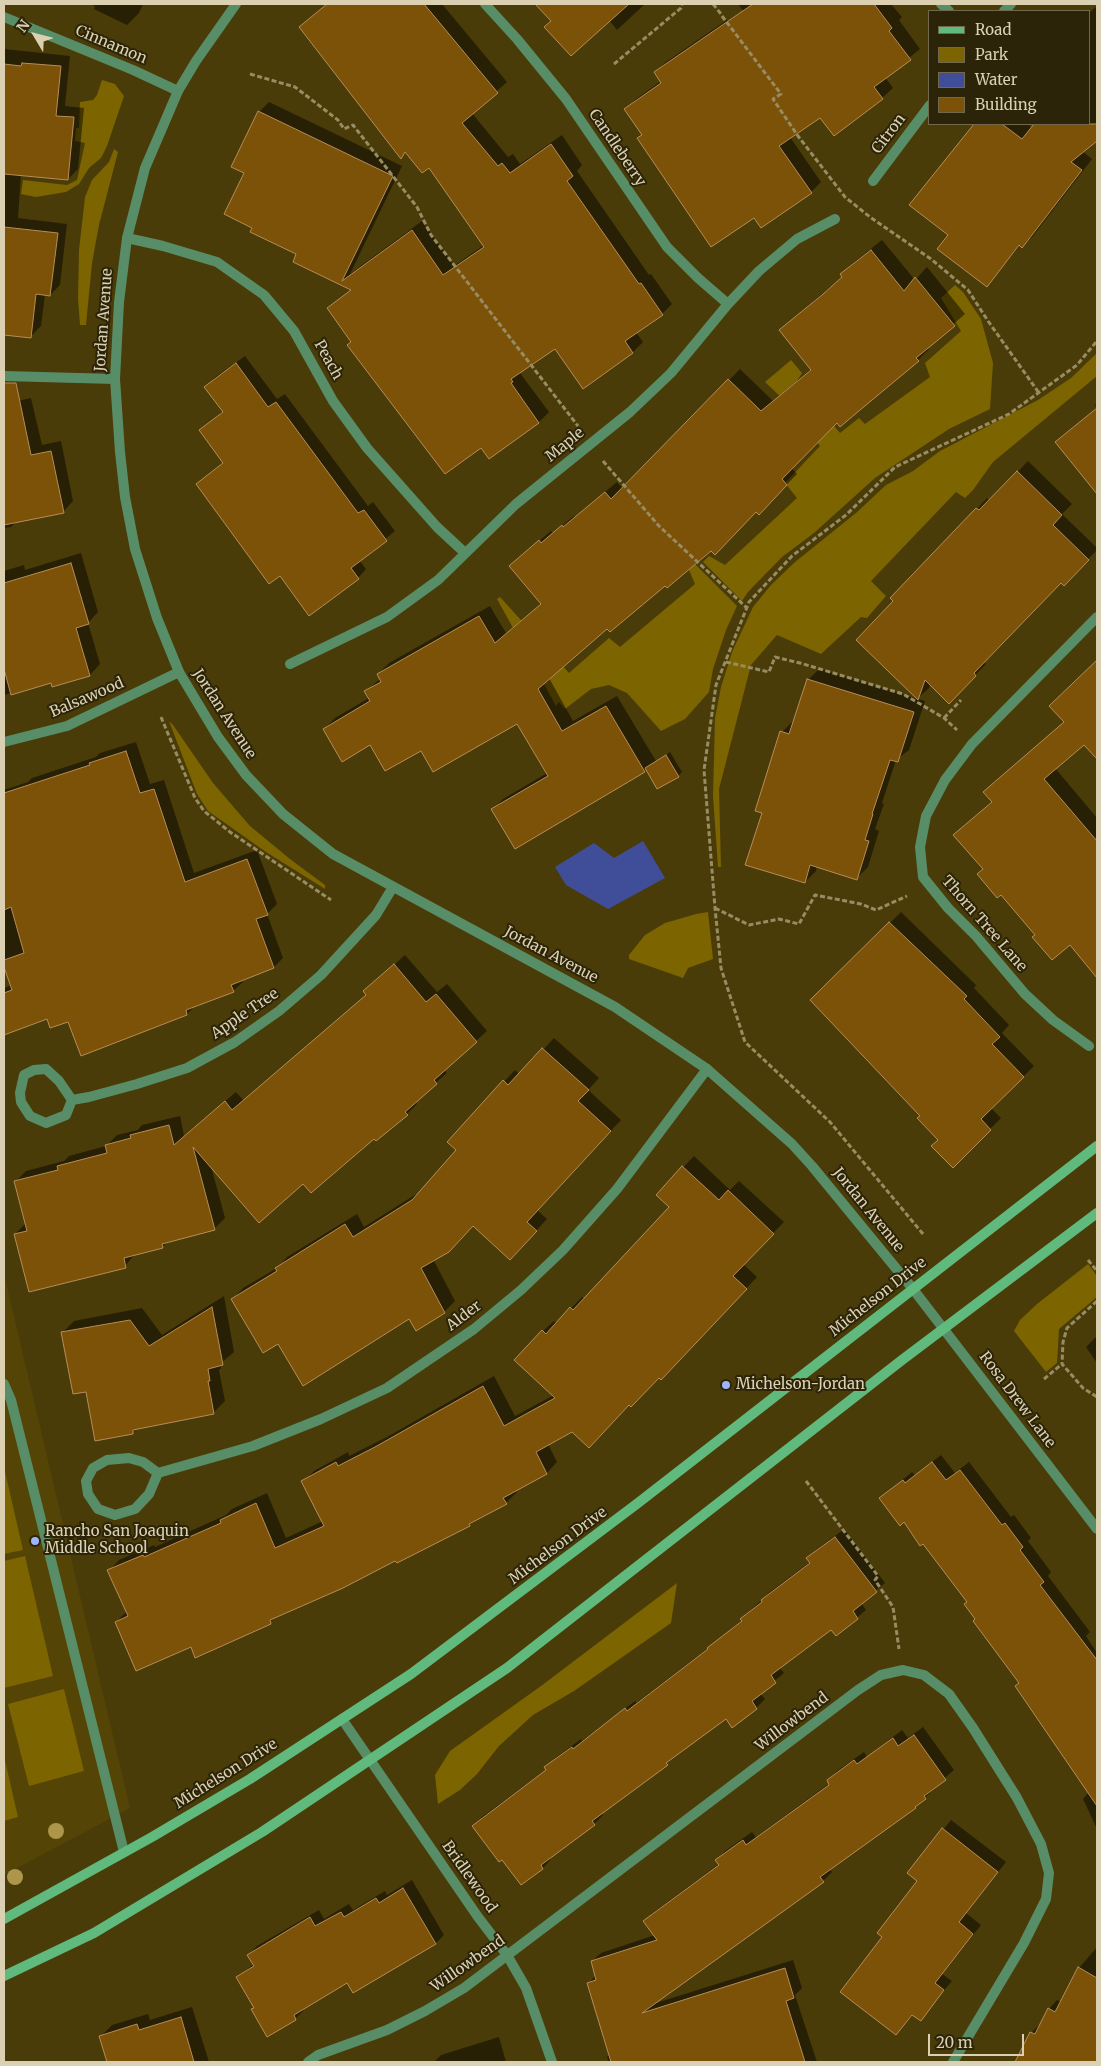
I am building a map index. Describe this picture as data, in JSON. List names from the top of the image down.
{
  "streets": {
    "main road": ["Michelson Drive"],
    "street": [
      "Cinnamon",
      "Citron",
      "Candleberry",
      "Jordan Avenue",
      "Peach",
      "Maple",
      "Balsawood",
      "Thorn Tree Lane",
      "Apple Tree",
      "Alder",
      "Rosa Drew Lane",
      "Willowbend",
      "Bridlewood"
    ]
  },
  "crossings": [
    ["Cinnamon", "Jordan Avenue"],
    ["Candleberry", "Maple"],
    ["Jordan Avenue", "Peach"],
    ["Jordan Avenue", "Balsawood"],
    ["Jordan Avenue", "Apple Tree"],
    ["Jordan Avenue", "Michelson Drive"],
    ["Jordan Avenue", "Alder"],
    ["Jordan Avenue", "Rosa Drew Lane"],
    ["Peach", "Maple"],
    ["Michelson Drive", "Rosa Drew Lane"],
    ["Michelson Drive", "Bridlewood"],
    ["Willowbend", "Bridlewood"]
  ],
  "places": ["Michelson-Jordan", "Rancho San Joaquin Middle School"],
  "legend": [
    "Road",
    "Park",
    "Water",
    "Building"
  ],
  "scale_bar": "20 m",
  "north": "top left"
}
